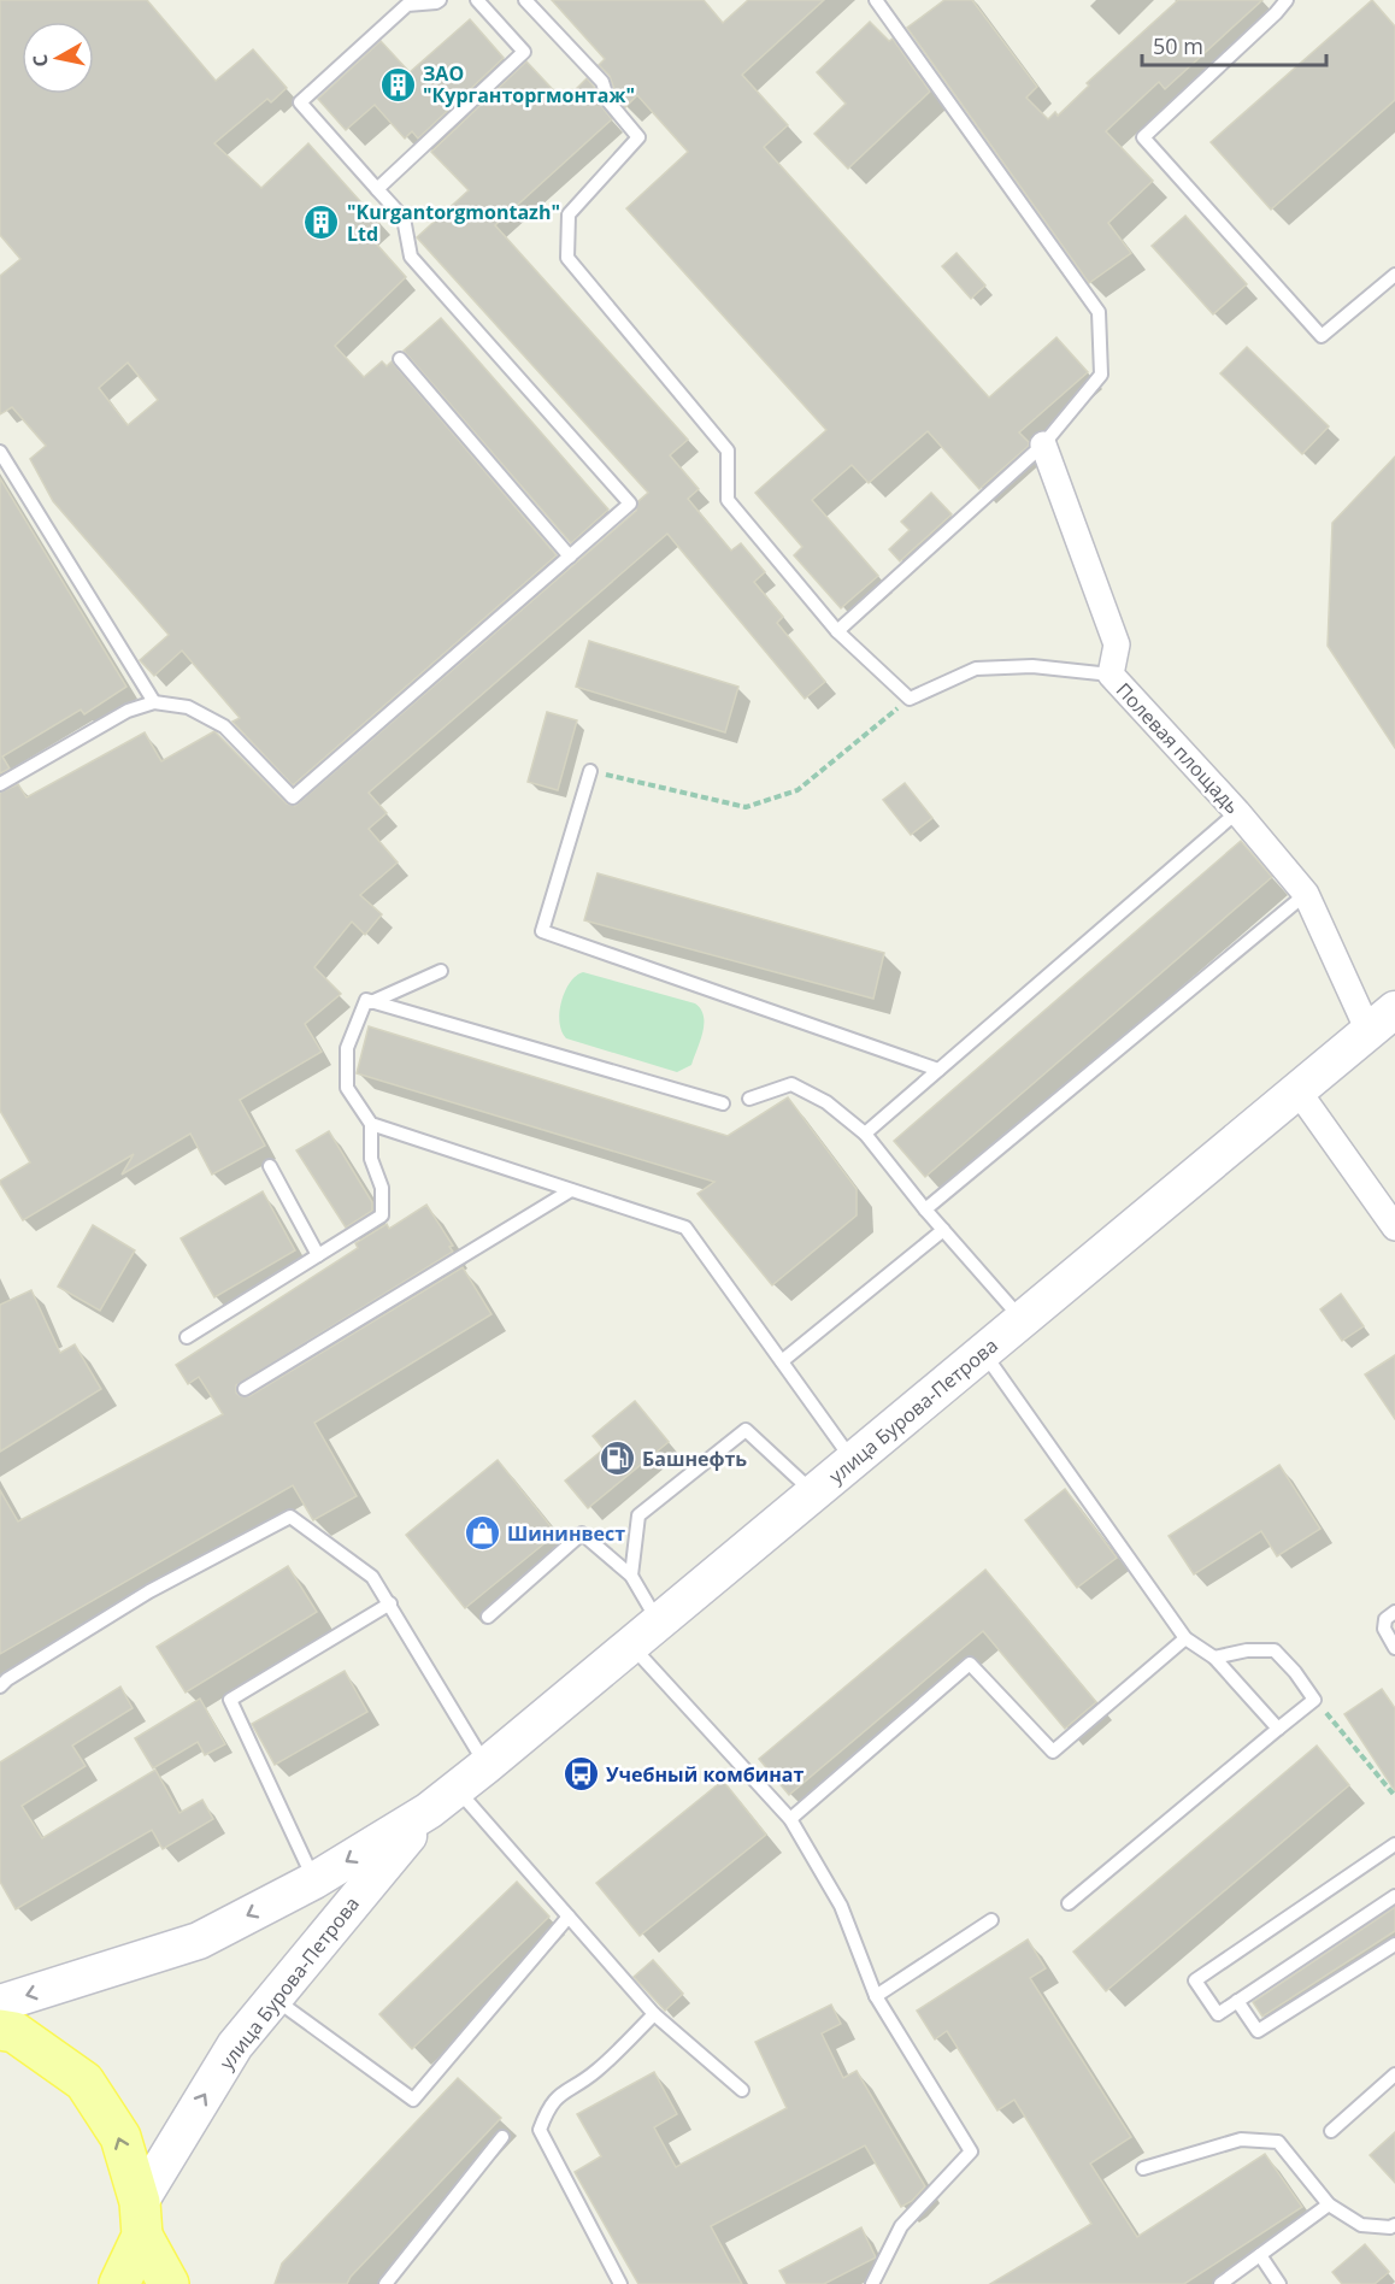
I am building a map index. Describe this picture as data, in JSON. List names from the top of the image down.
{
  "streets": {
    "main road": ["улица Бурова-Петрова"],
    "street": ["Полевая площадь"]
  },
  "crossings": [
    ["Полевая площадь", "улица Бурова-Петрова"]
  ],
  "places": {
    "building": ["ЗАО \"Курганторгмонтаж\"", "\"Kurgantorgmontazh\" Ltd"],
    "fuel station": ["Башнефть"],
    "shop": ["Шининвест"],
    "bus stop": ["Учебный комбинат"]
  },
  "scale_bar": "50 m",
  "north": "left"
}
